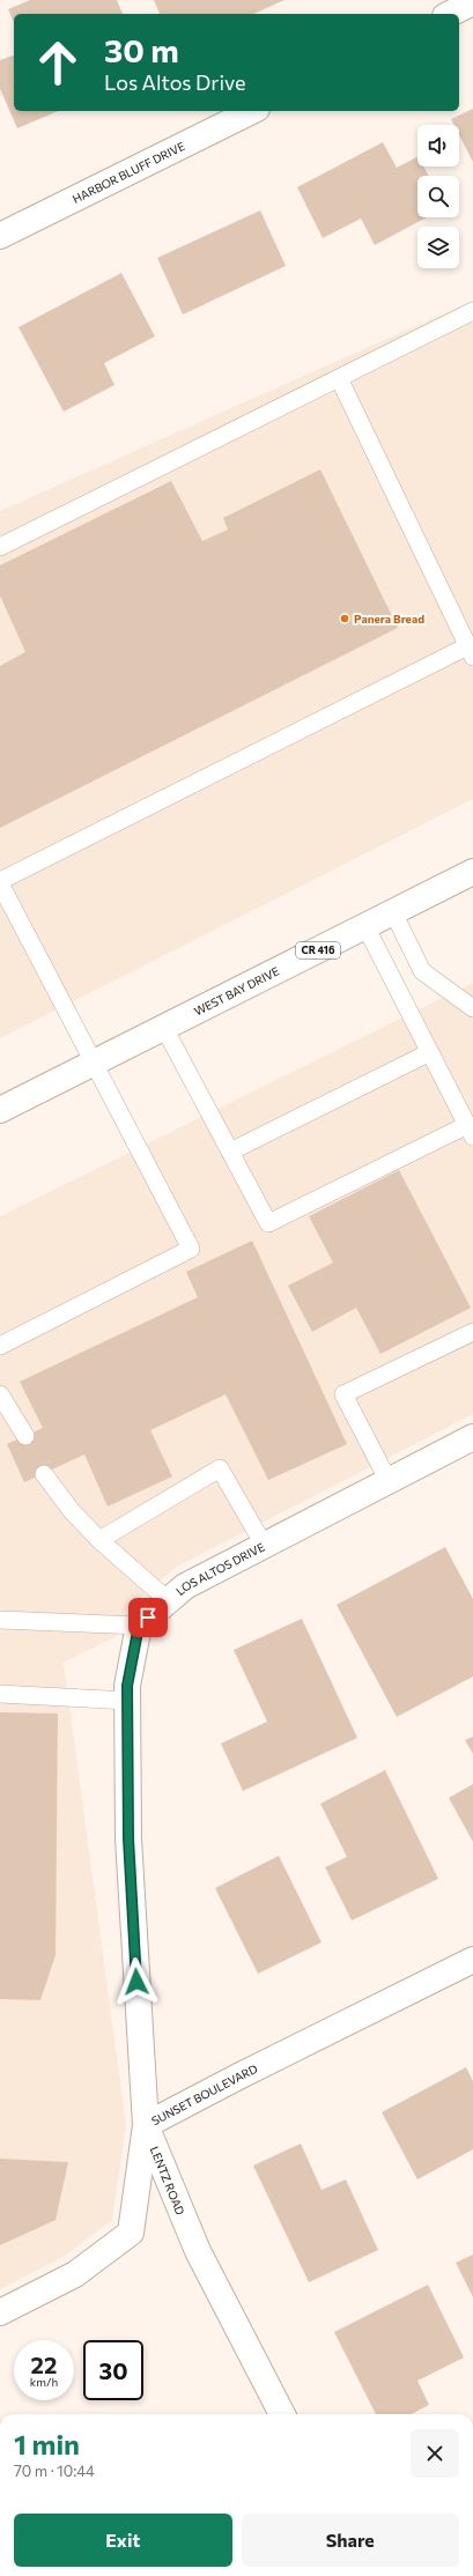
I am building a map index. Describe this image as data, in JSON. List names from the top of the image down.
{
  "streets": {
    "street": [
      "HARBOR BLUFF DRIVE",
      "CR 416",
      "WEST BAY DRIVE",
      "LOS ALTOS DRIVE",
      "SUNSET BOULEVARD",
      "LENTZ ROAD"
    ]
  },
  "crossings": [
    ["SUNSET BOULEVARD", "LENTZ ROAD"]
  ],
  "places": ["Panera Bread"],
  "page": {
    "turn": ["30 m", "Los Altos Drive"],
    "speed": "22 km/h",
    "limit": "30",
    "heading": ["1 min", "70 m · 10:44"],
    "buttons": ["Exit", "Share"]
  }
}
